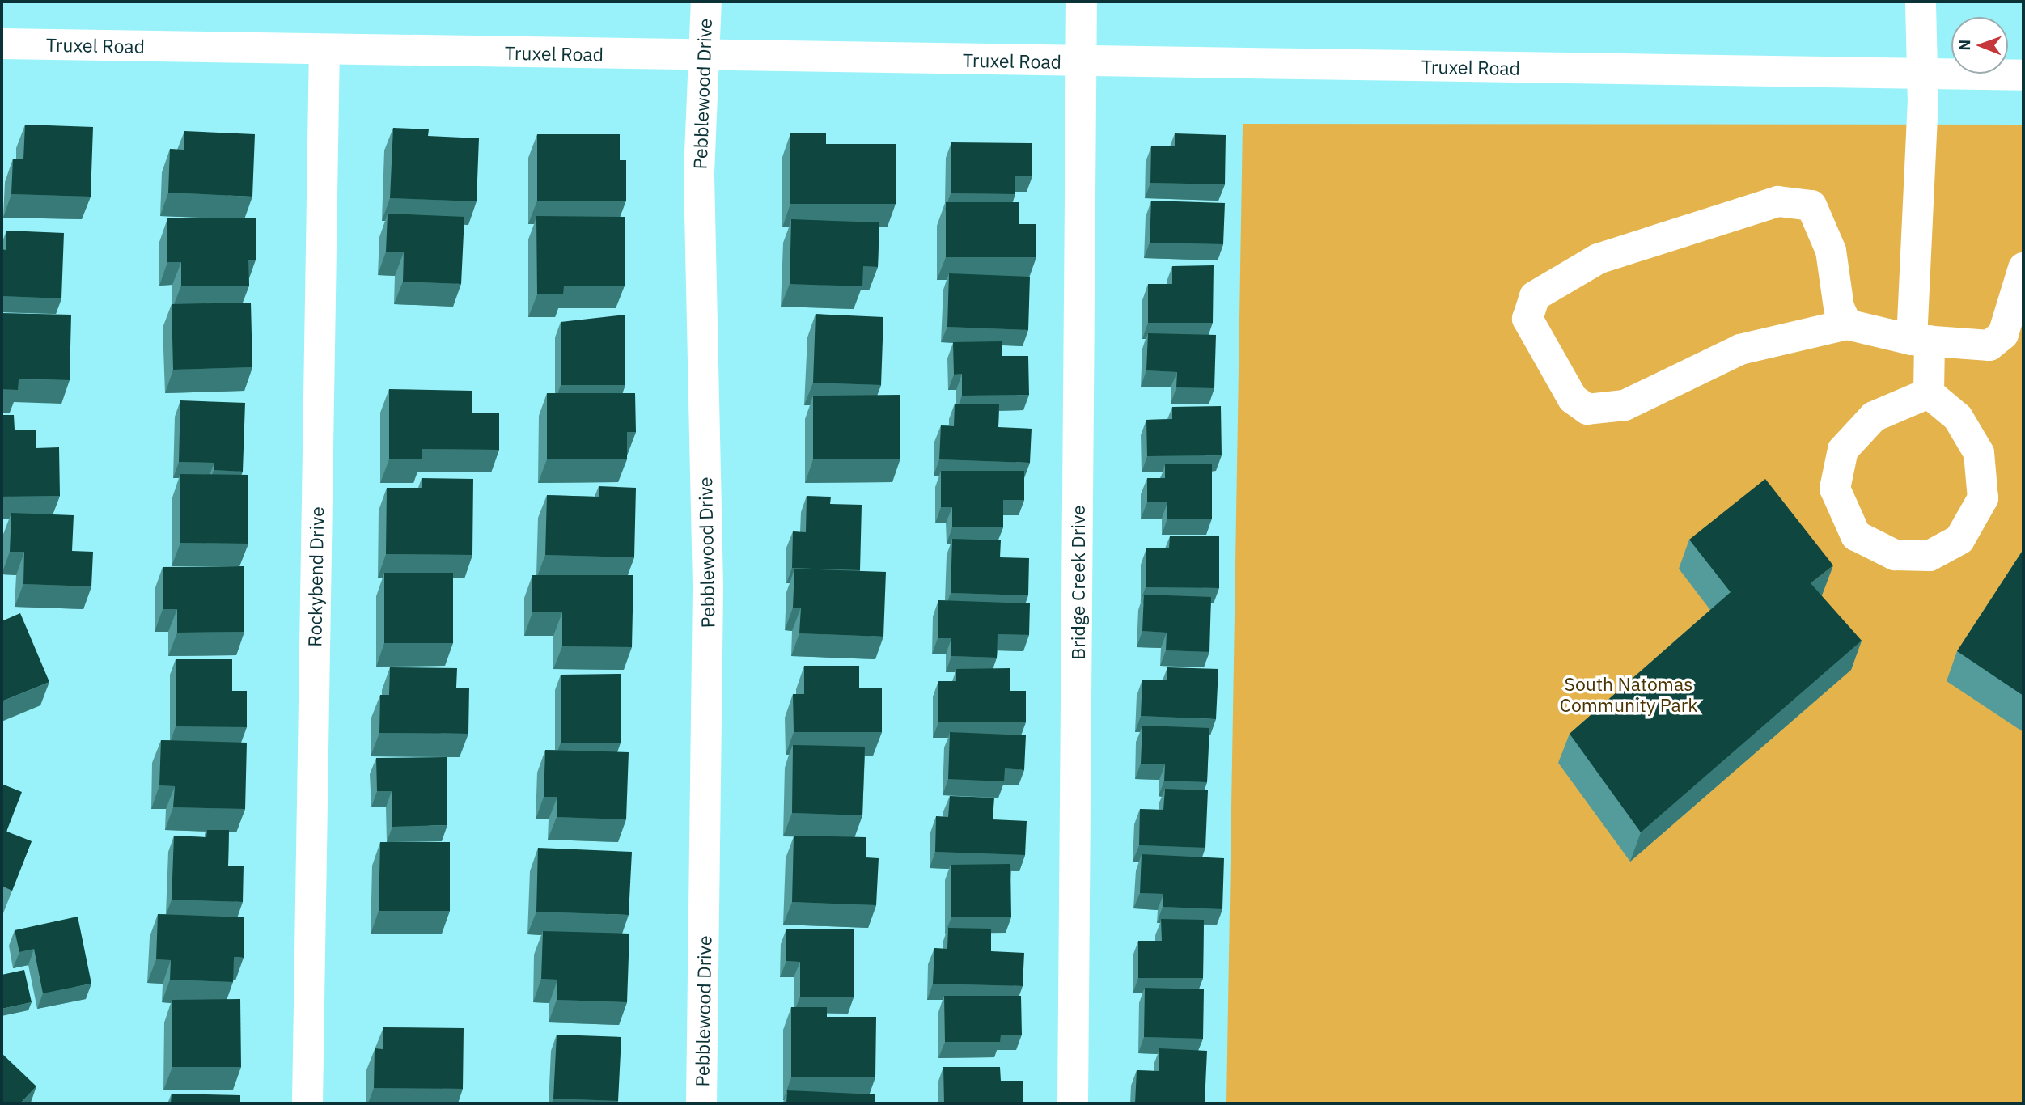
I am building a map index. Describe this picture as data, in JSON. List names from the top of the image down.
{
  "streets": {
    "street": [
      "Truxel Road",
      "Pebblewood Drive",
      "Rockybend Drive",
      "Bridge Creek Drive"
    ]
  },
  "crossings": [
    ["Truxel Road", "Pebblewood Drive"],
    ["Truxel Road", "Rockybend Drive"],
    ["Truxel Road", "Bridge Creek Drive"]
  ],
  "parks": ["South Natomas Community Park"],
  "north": "left"
}
